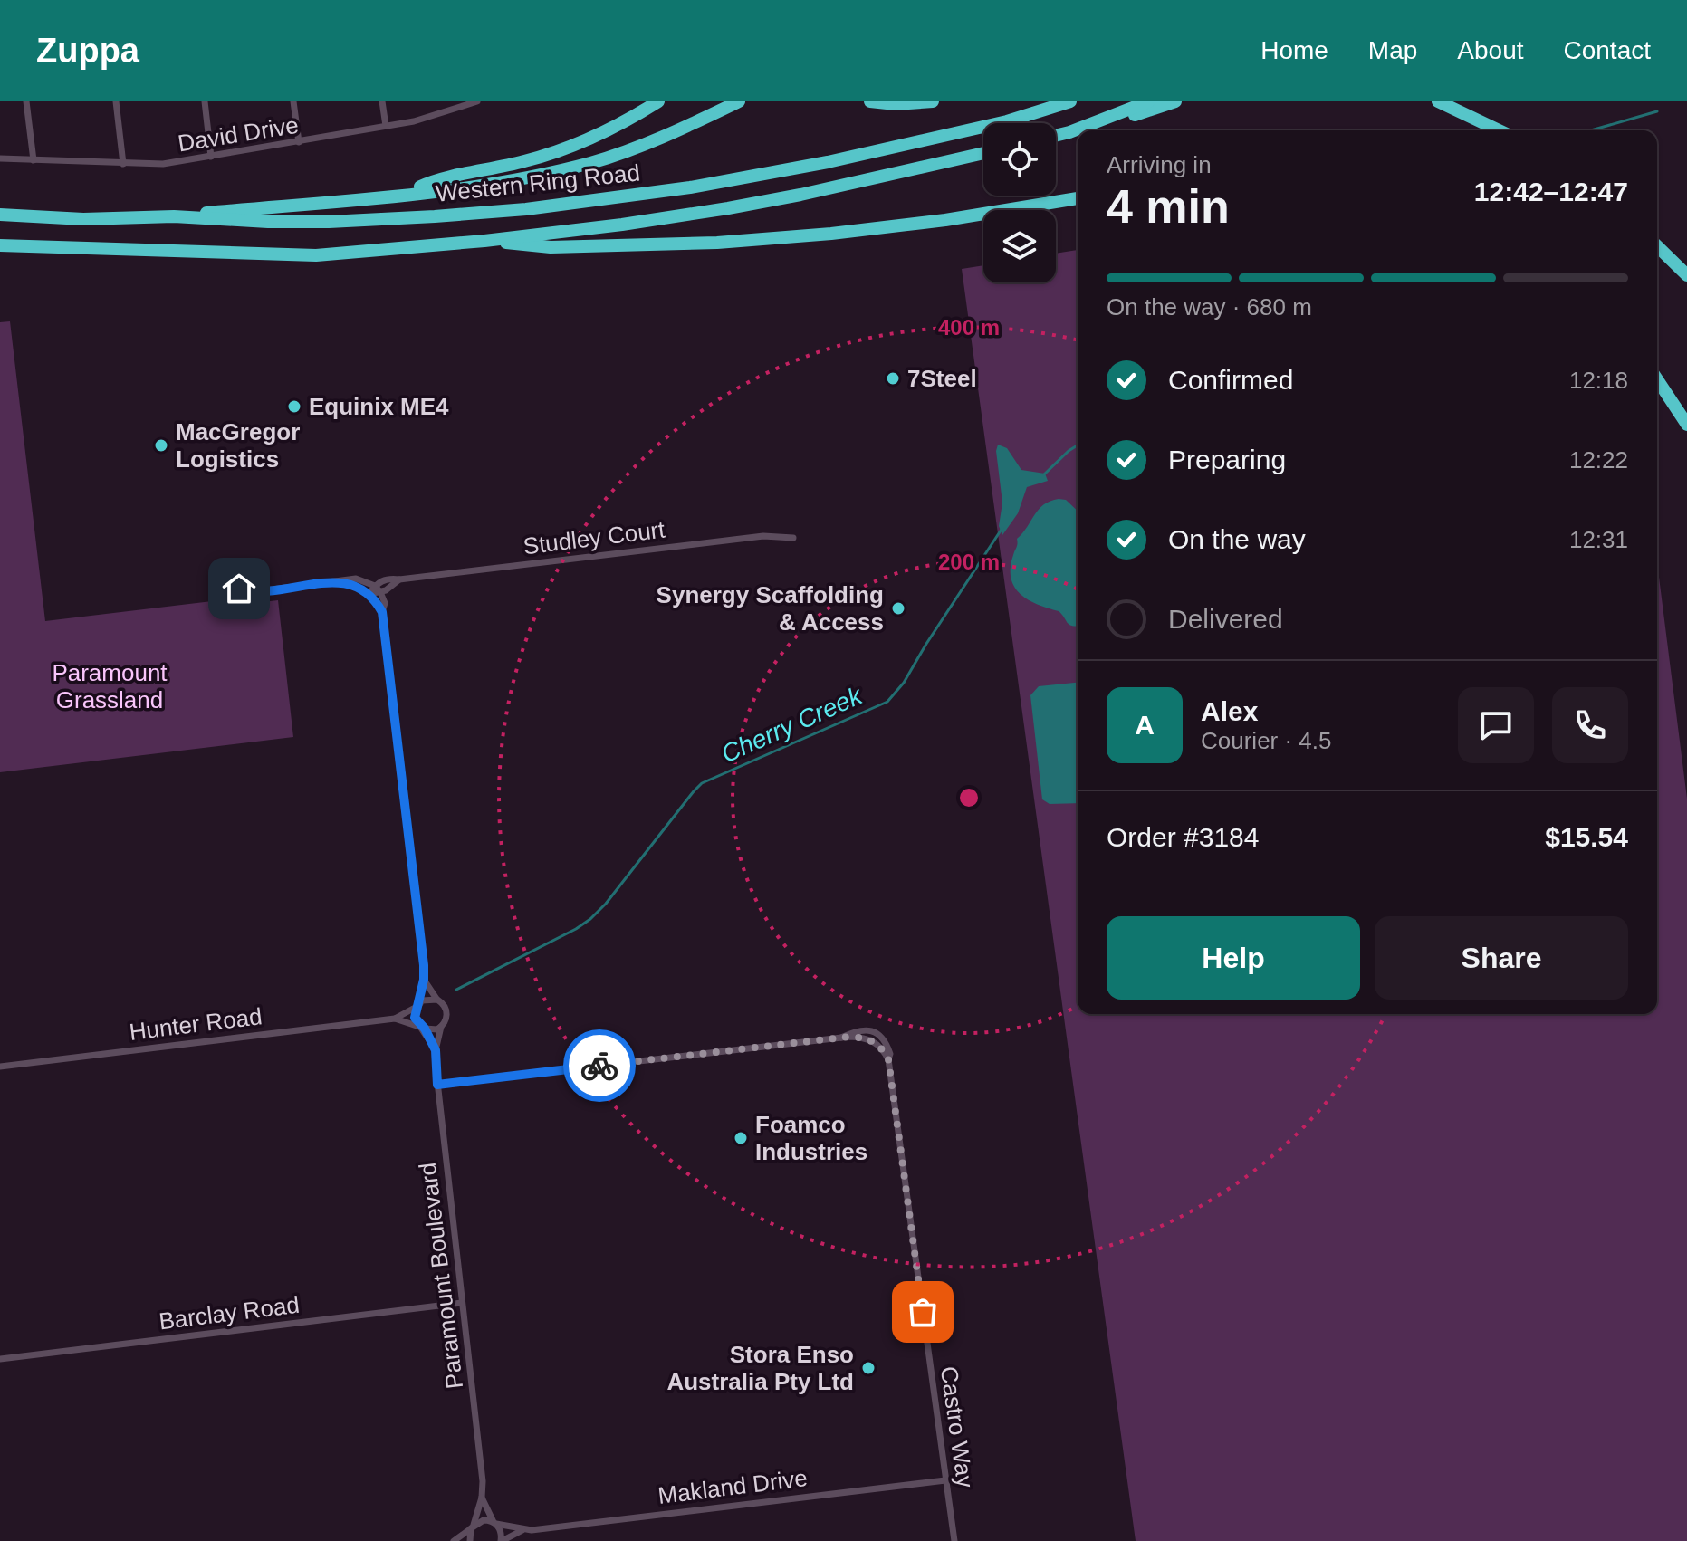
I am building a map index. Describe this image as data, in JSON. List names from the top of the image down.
{
  "streets": {
    "highway": ["Western Ring Road"],
    "street": [
      "David Drive",
      "Studley Court",
      "Hunter Road",
      "Paramount Boulevard",
      "Barclay Road",
      "Castro Way",
      "Makland Drive"
    ]
  },
  "crossings": [
    ["Hunter Road", "Paramount Boulevard"],
    ["Paramount Boulevard", "Barclay Road"],
    ["Paramount Boulevard", "Castro Way"],
    ["Paramount Boulevard", "Makland Drive"],
    ["Castro Way", "Makland Drive"]
  ],
  "water": ["Cherry Creek"],
  "parks": ["Paramount Grassland"],
  "places": [
    "7Steel",
    "Equinix ME4",
    "MacGregor Logistics",
    "Synergy Scaffolding & Access",
    "Foamco Industries",
    "Stora Enso Australia Pty Ltd"
  ],
  "page": {
    "header": "Zuppa",
    "nav": [
      "Home",
      "Map",
      "About",
      "Contact"
    ],
    "heading": ["4 min", "Arriving in", "12:42–12:47"],
    "panel": [
      "Alex",
      "Courier · 4.5",
      "Order #3184",
      "$15.54"
    ],
    "bar": "On the way · 680 m",
    "list": [
      ["Confirmed", "12:18"],
      ["Preparing", "12:22"],
      ["On the way", "12:31"],
      "Delivered"
    ],
    "round": "A",
    "buttons": ["Help", "Share"]
  },
  "rings": ["400 m", "200 m"]
}
